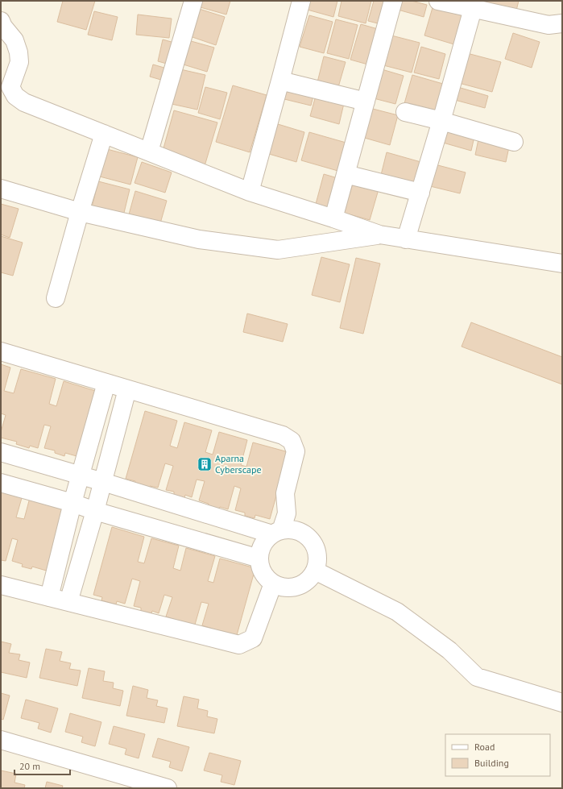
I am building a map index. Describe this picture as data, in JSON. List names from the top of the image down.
{
  "places": {
    "building": ["Aparna Cyberscape"]
  },
  "legend": ["Road", "Building"],
  "scale_bar": "20 m"
}
